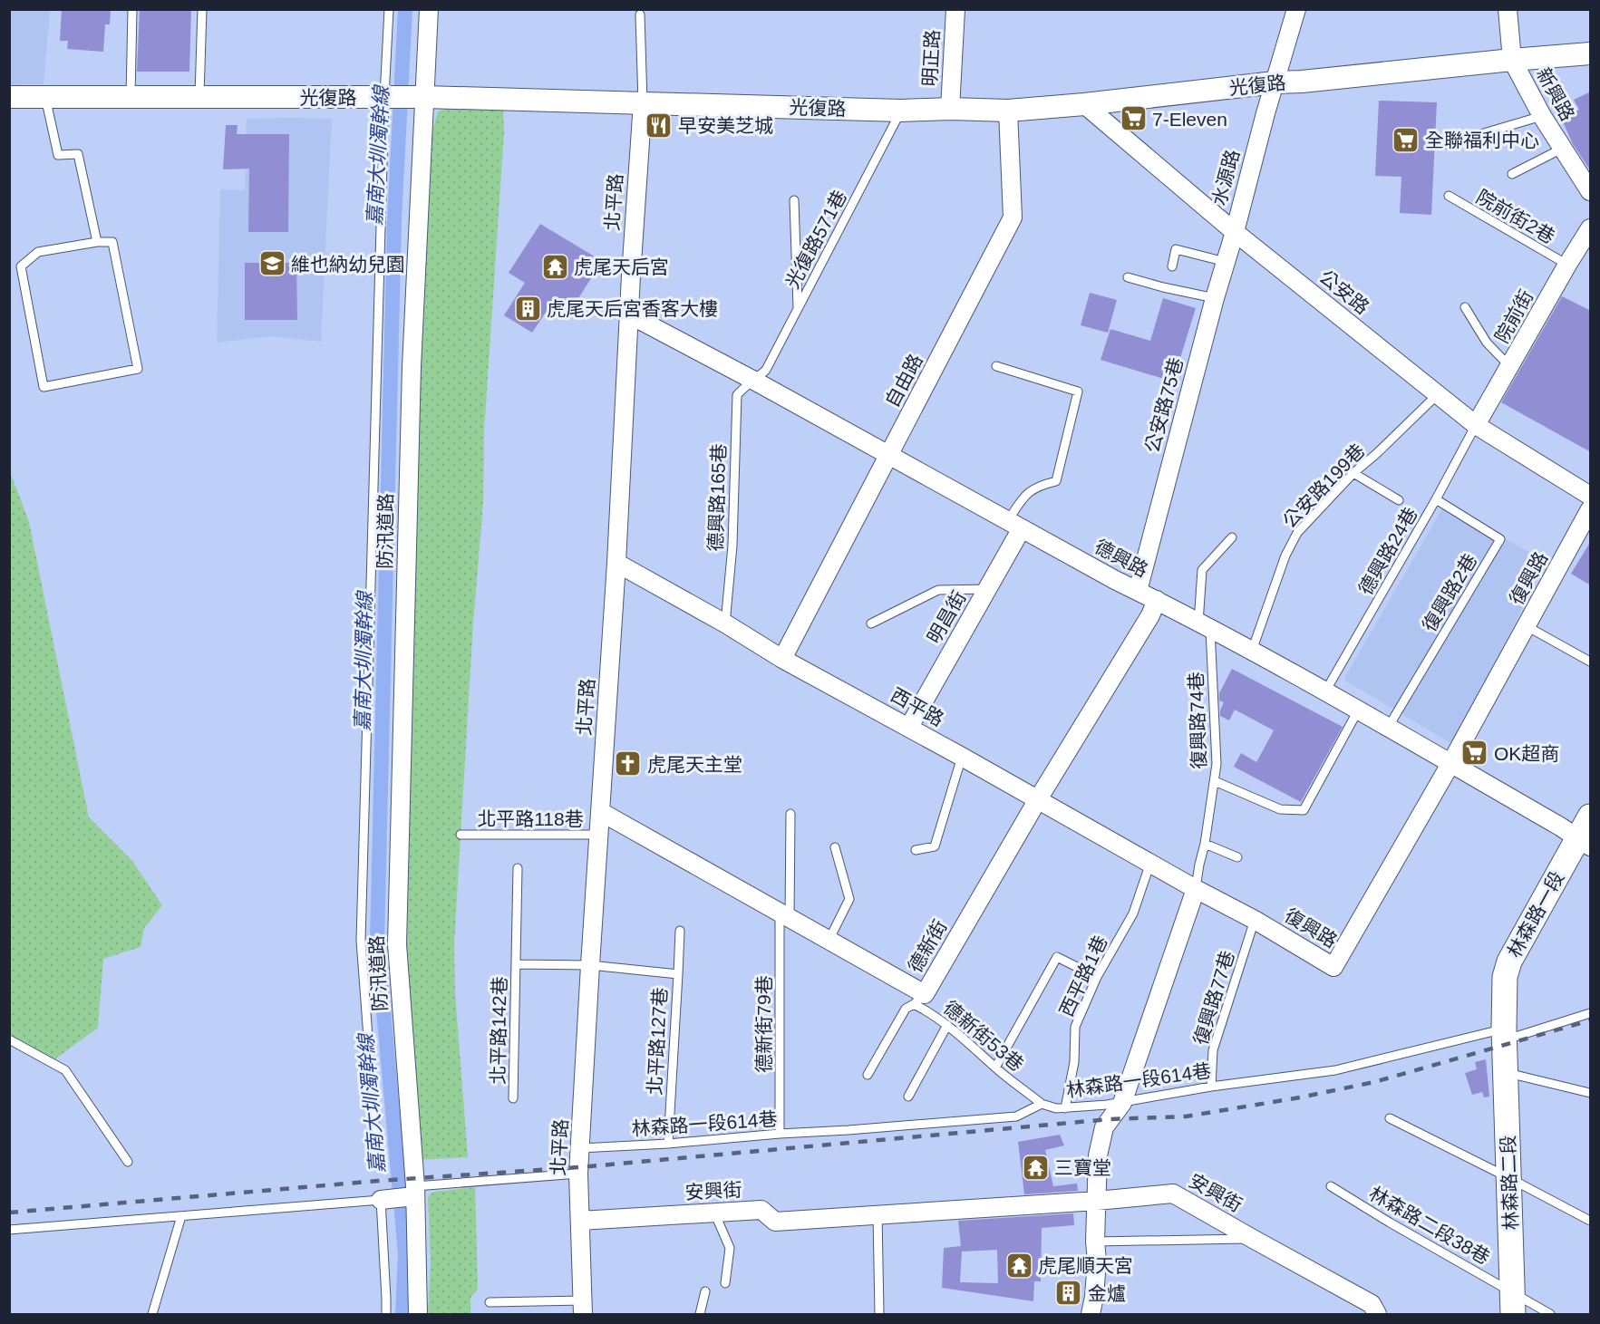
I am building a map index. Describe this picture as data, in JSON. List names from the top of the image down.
{
  "streets": {
    "main road": ["林森路一段", "林森路二段"],
    "street": [
      "明正路",
      "光復路",
      "新興路",
      "水源路",
      "北平路",
      "公安路",
      "院前街",
      "自由路",
      "公安路75巷",
      "防汛道路",
      "德興路",
      "復興路",
      "明昌街",
      "西平路",
      "德新街",
      "安興街"
    ],
    "lane": [
      "院前街2巷",
      "光復路571巷",
      "公安路199巷",
      "德興路165巷",
      "德興路24巷",
      "復興路2巷",
      "復興路74巷",
      "北平路118巷",
      "西平路1巷",
      "復興路77巷",
      "德新街79巷",
      "北平路142巷",
      "德新街53巷",
      "北平路127巷",
      "林森路一段614巷",
      "林森路二段38巷"
    ]
  },
  "crossings": [
    ["明正路", "光復路"],
    ["光復路", "新興路"],
    ["光復路", "水源路"],
    ["光復路", "北平路"],
    ["光復路", "光復路571巷"],
    ["光復路", "公安路"],
    ["光復路", "自由路"],
    ["光復路", "防汛道路"],
    ["水源路", "公安路"],
    ["水源路", "公安路75巷"],
    ["北平路", "德興路"],
    ["北平路", "西平路"],
    ["北平路", "北平路118巷"],
    ["北平路", "德新街"],
    ["北平路", "北平路142巷"],
    ["北平路", "北平路127巷"],
    ["北平路", "林森路一段614巷"],
    ["北平路", "安興街"],
    ["院前街2巷", "院前街"],
    ["光復路571巷", "德興路165巷"],
    ["光復路571巷", "德興路"],
    ["公安路", "院前街"],
    ["公安路", "公安路75巷"],
    ["公安路", "公安路199巷"],
    ["公安路", "德興路24巷"],
    ["院前街", "德興路24巷"],
    ["自由路", "德興路"],
    ["自由路", "西平路"],
    ["公安路75巷", "德興路"],
    ["公安路199巷", "德興路"],
    ["德興路165巷", "德興路"],
    ["德興路165巷", "西平路"],
    ["德興路24巷", "德興路"],
    ["德興路24巷", "復興路2巷"],
    ["德興路", "復興路"],
    ["德興路", "復興路2巷"],
    ["德興路", "明昌街"],
    ["德興路", "復興路74巷"],
    ["德興路", "林森路一段"],
    ["德興路", "德新街"],
    ["復興路", "西平路"],
    ["復興路", "復興路74巷"],
    ["復興路", "復興路77巷"],
    ["明昌街", "西平路"],
    ["西平路", "復興路74巷"],
    ["西平路", "德新街"],
    ["西平路", "西平路1巷"],
    ["林森路一段", "林森路一段614巷"],
    ["林森路一段", "林森路二段"],
    ["德新街", "德新街79巷"],
    ["德新街", "德新街53巷"],
    ["西平路1巷", "林森路一段614巷"],
    ["復興路77巷", "林森路一段614巷"],
    ["德新街79巷", "林森路一段614巷"],
    ["北平路142巷", "北平路127巷"],
    ["德新街53巷", "林森路一段614巷"],
    ["北平路127巷", "林森路一段614巷"],
    ["林森路一段614巷", "林森路二段"],
    ["林森路二段", "林森路二段38巷"]
  ],
  "water": ["嘉南大圳濁幹線"],
  "places": {
    "supermarket": ["7-Eleven", "全聯福利中心", "OK超商"],
    "restaurant": ["早安美芝城"],
    "school or university": ["維也納幼兒園"],
    "temple": ["虎尾天后宮", "三寶堂", "虎尾順天宮"],
    "building": ["虎尾天后宮香客大樓", "金爐"],
    "church": ["虎尾天主堂"]
  }
}
